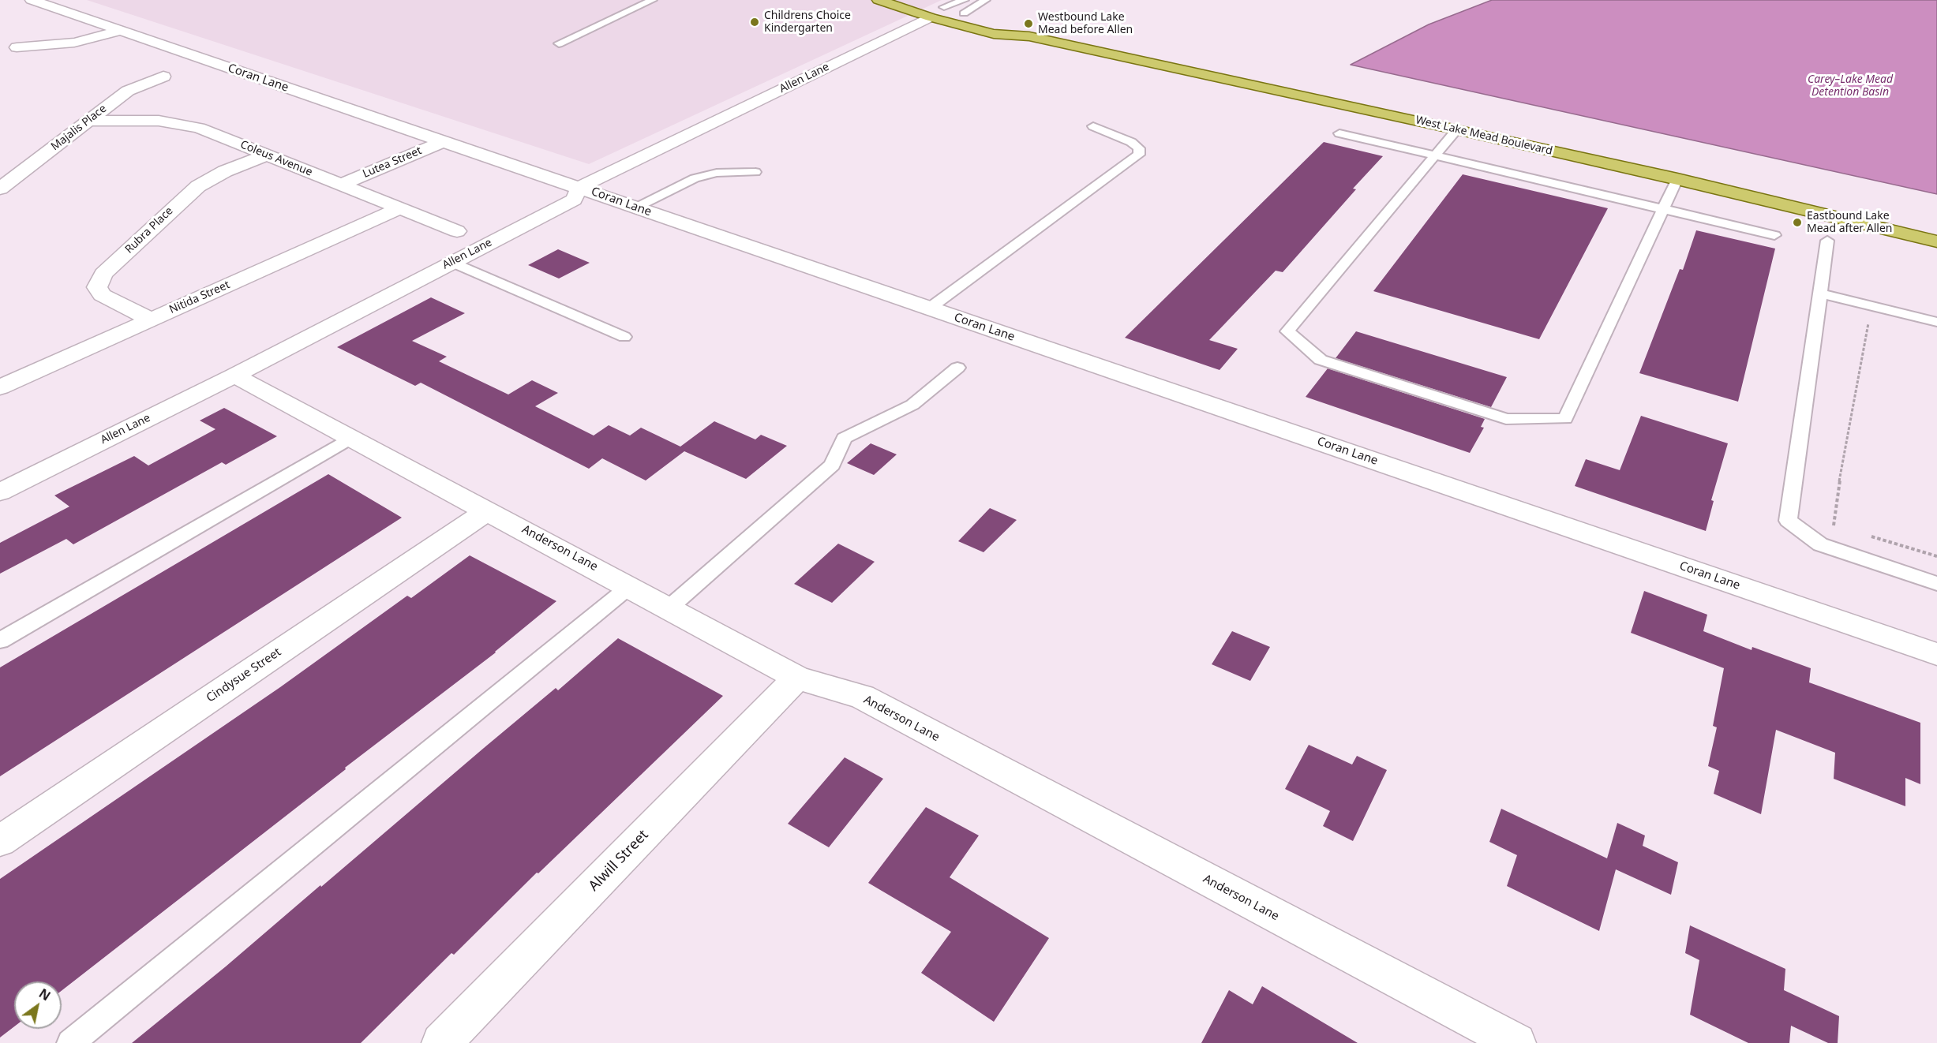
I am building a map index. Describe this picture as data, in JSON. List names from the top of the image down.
{
  "streets": {
    "main road": ["West Lake Mead Boulevard"],
    "street": [
      "Coran Lane",
      "Allen Lane",
      "Majalis Place",
      "Coleus Avenue",
      "Lutea Street",
      "Rubra Place",
      "Nitida Street",
      "Anderson Lane",
      "Cindysue Street",
      "Alwill Street"
    ]
  },
  "crossings": [
    ["Coran Lane", "Allen Lane"],
    ["Coran Lane", "Lutea Street"],
    ["Allen Lane", "West Lake Mead Boulevard"],
    ["Allen Lane", "Anderson Lane"],
    ["Majalis Place", "Coleus Avenue"],
    ["Coleus Avenue", "Lutea Street"],
    ["Coleus Avenue", "Rubra Place"],
    ["Coleus Avenue", "Nitida Street"],
    ["Rubra Place", "Nitida Street"],
    ["Anderson Lane", "Cindysue Street"],
    ["Anderson Lane", "Alwill Street"]
  ],
  "water": ["Carey–Lake Mead Detention Basin"],
  "places": ["Childrens Choice Kindergarten", "Westbound Lake Mead before Allen", "Eastbound Lake Mead after Allen"],
  "north": "top right"
}
